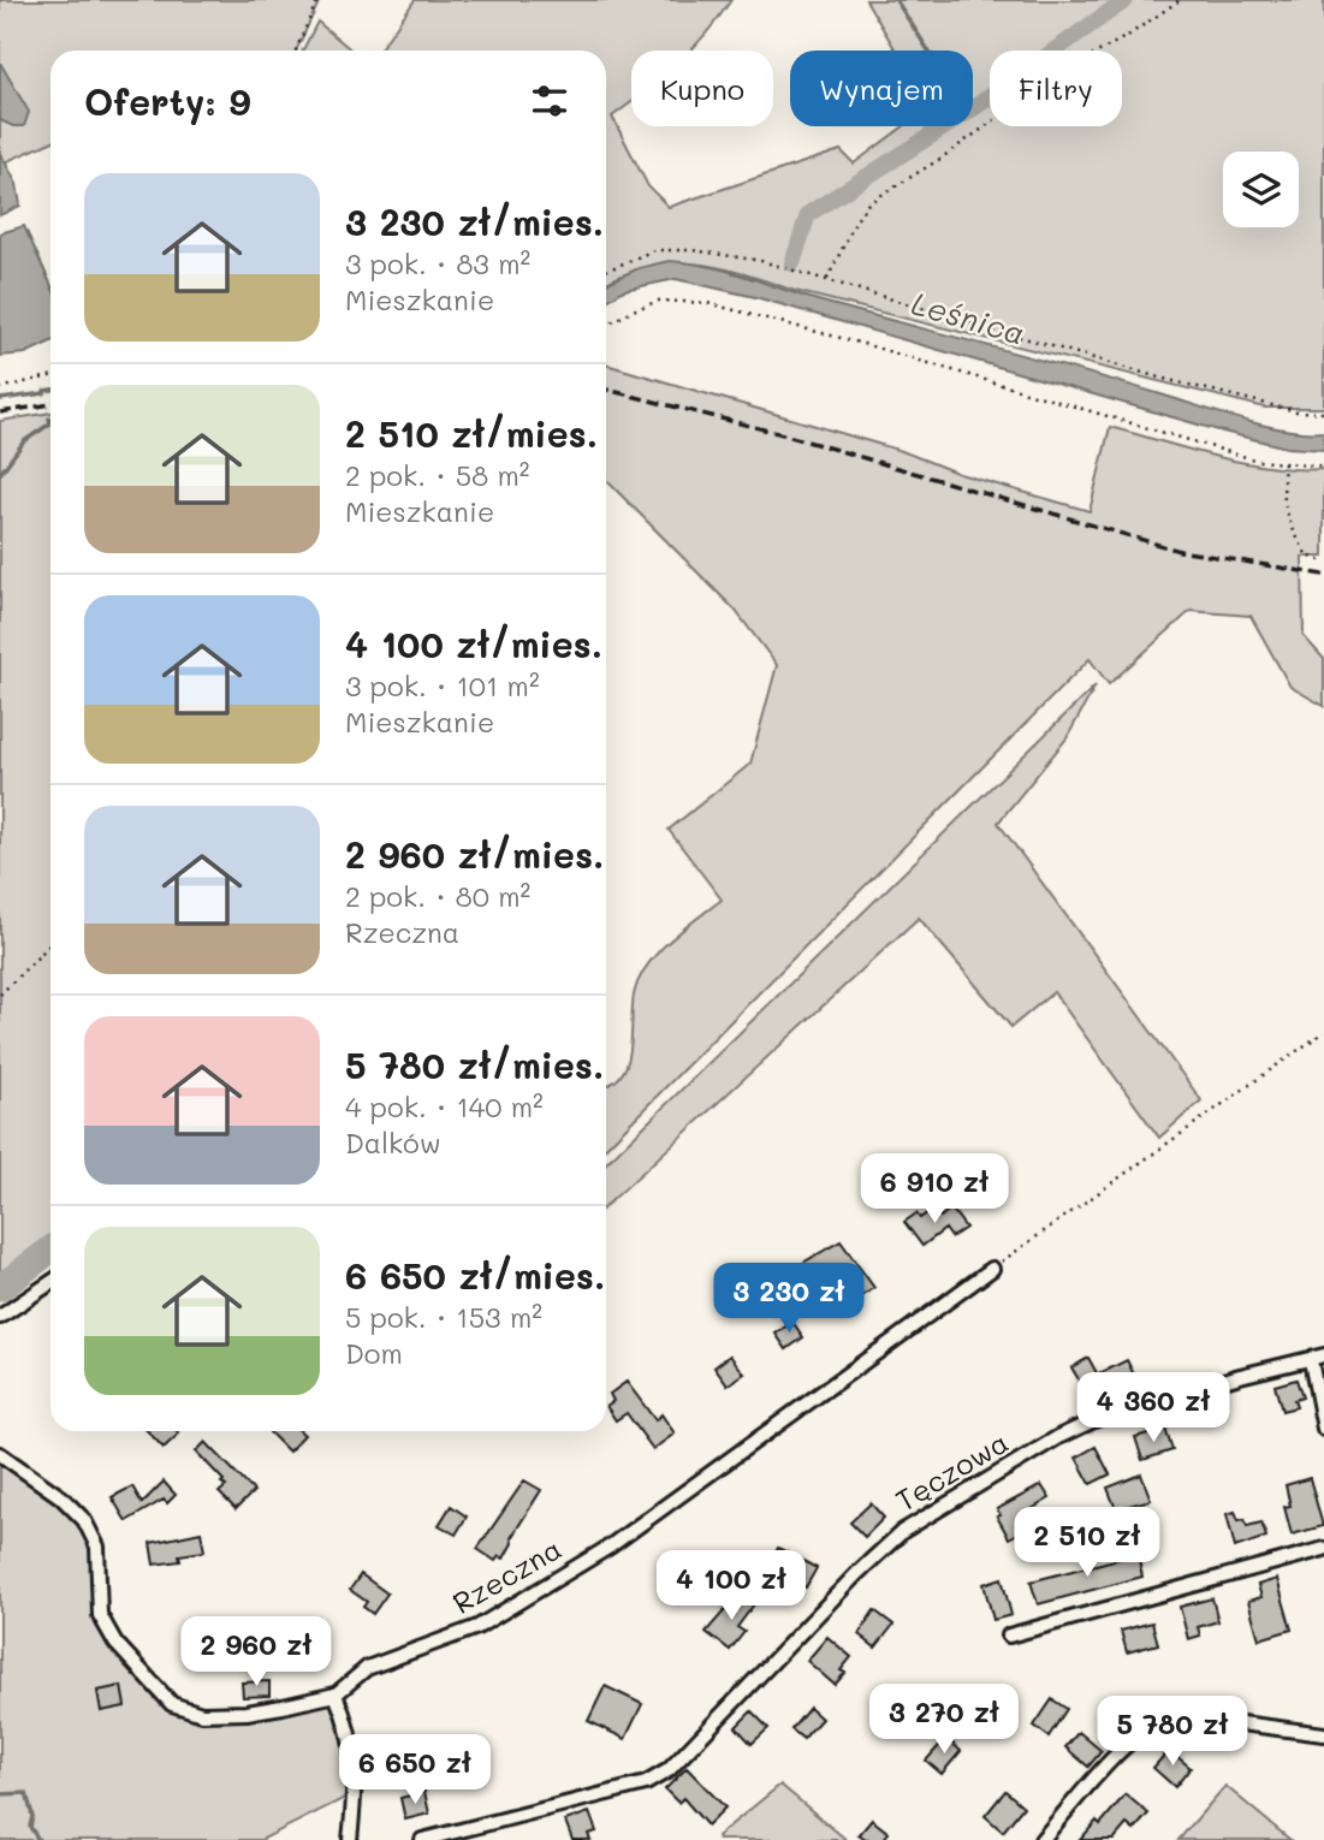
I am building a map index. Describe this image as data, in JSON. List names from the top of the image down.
{
  "streets": {
    "street": ["Tęczowa", "Rzeczna"]
  },
  "water": ["Leśnica"],
  "page": {
    "chip": ["Kupno", "Wynajem", "Filtry"],
    "heading": "Oferty: 9",
    "list": [
      {
        "name": "3 230 zł/mies.",
        "note": "3 pok. · 83 m² · Mieszkanie"
      },
      {
        "name": "2 510 zł/mies.",
        "note": "2 pok. · 58 m² · Mieszkanie"
      },
      {
        "name": "4 100 zł/mies.",
        "note": "3 pok. · 101 m² · Mieszkanie"
      },
      {
        "name": "2 960 zł/mies.",
        "note": "2 pok. · 80 m² · Rzeczna"
      },
      {
        "name": "5 780 zł/mies.",
        "note": "4 pok. · 140 m² · Dalków"
      },
      {
        "name": "6 650 zł/mies.",
        "note": "5 pok. · 153 m² · Dom"
      }
    ],
    "price": [
      "6 910 zł",
      "3 230 zł",
      "4 360 zł",
      "2 510 zł",
      "4 100 zł",
      "2 960 zł",
      "3 270 zł",
      "5 780 zł",
      "6 650 zł"
    ]
  }
}
